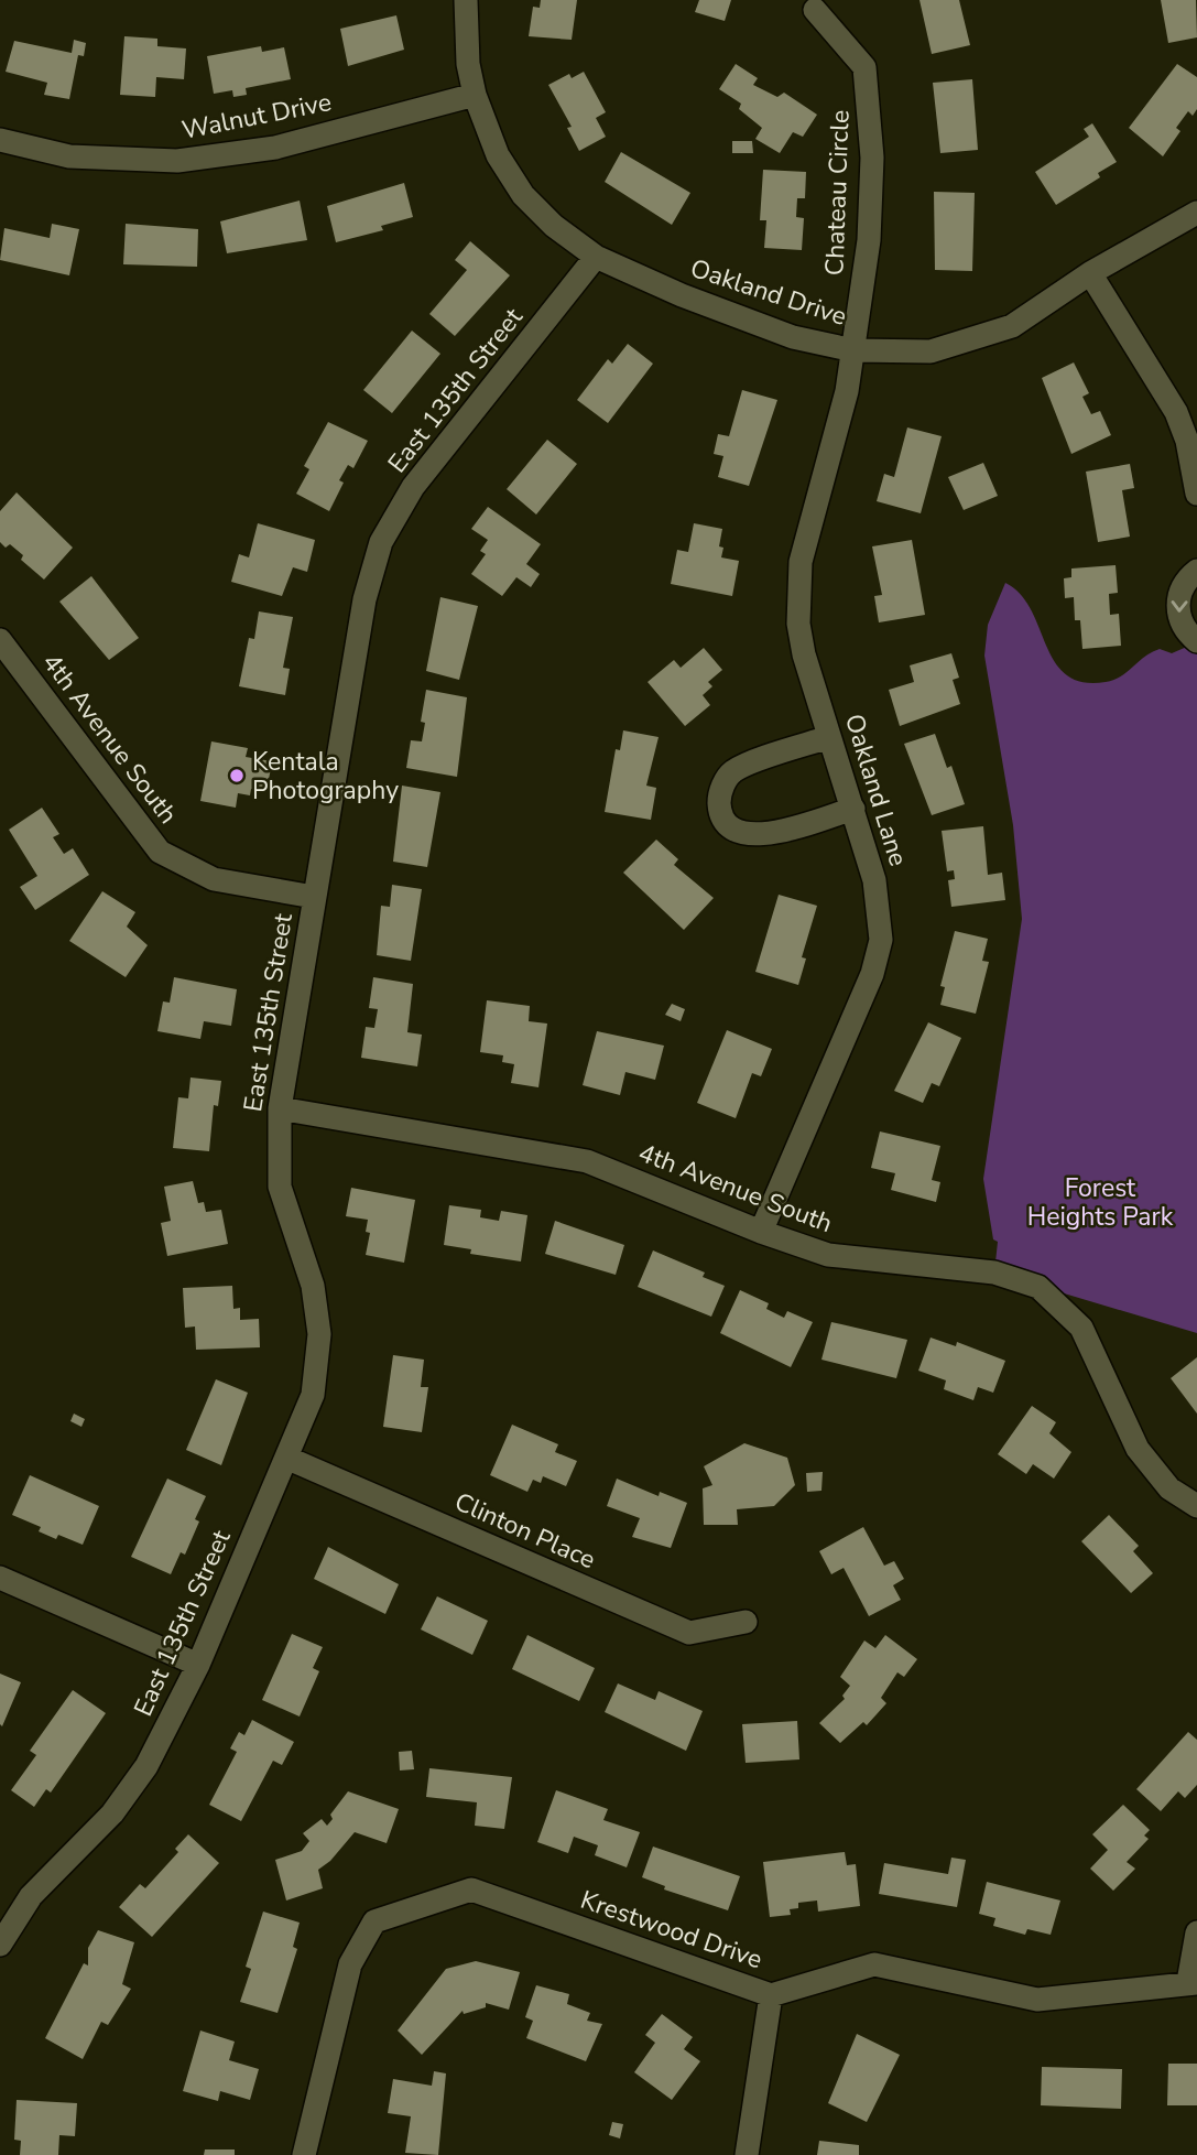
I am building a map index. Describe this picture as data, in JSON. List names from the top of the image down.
{
  "streets": {
    "street": [
      "Walnut Drive",
      "Chateau Circle",
      "Oakland Drive",
      "East 135th Street",
      "4th Avenue South",
      "Oakland Lane",
      "Clinton Place",
      "Krestwood Drive"
    ]
  },
  "crossings": [
    ["Walnut Drive", "Oakland Drive"],
    ["Chateau Circle", "Oakland Drive"],
    ["Chateau Circle", "Oakland Lane"],
    ["Oakland Drive", "East 135th Street"],
    ["Oakland Drive", "Oakland Lane"],
    ["East 135th Street", "4th Avenue South"],
    ["East 135th Street", "Clinton Place"],
    ["4th Avenue South", "Oakland Lane"]
  ],
  "parks": ["Forest Heights Park"],
  "places": ["Kentala Photography"]
}
